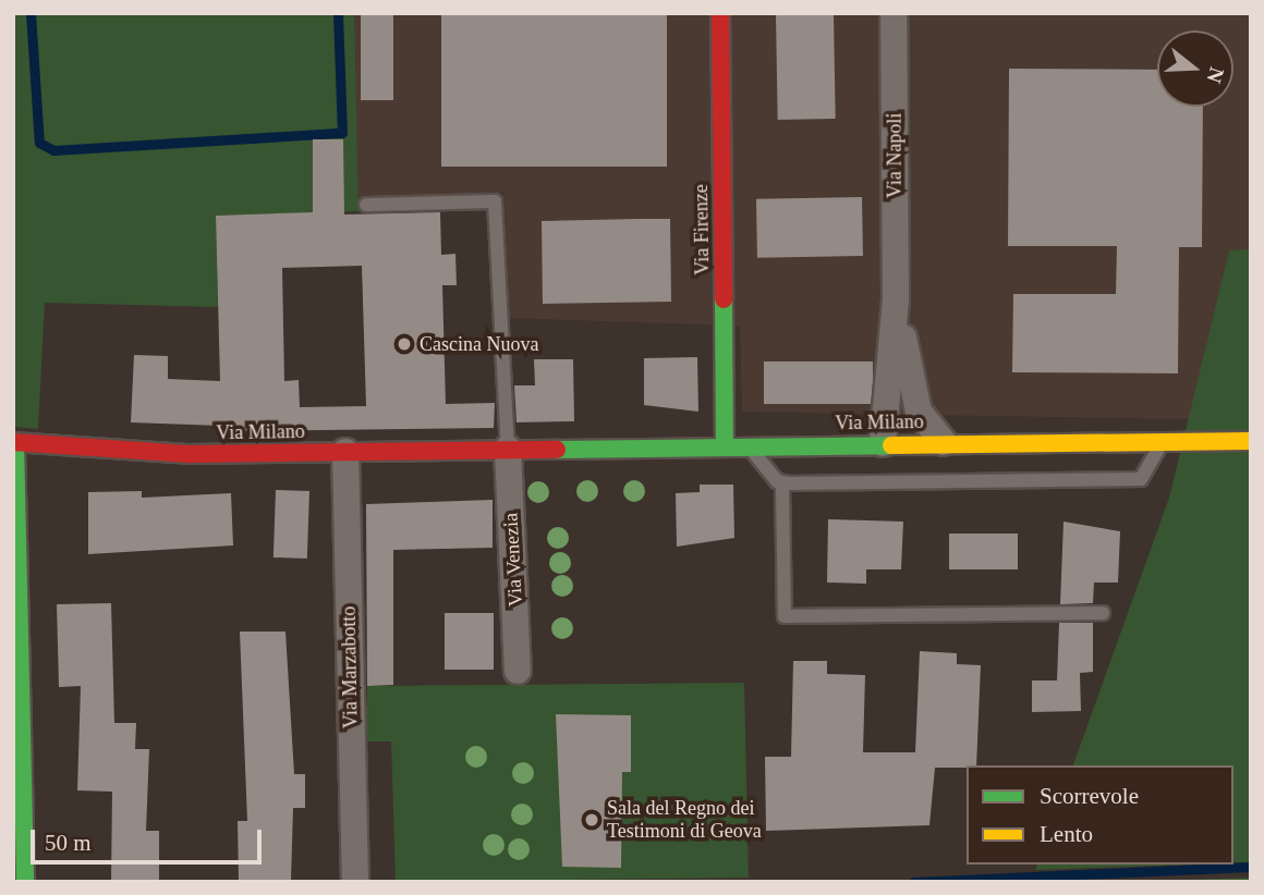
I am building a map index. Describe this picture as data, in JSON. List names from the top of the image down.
{
  "streets": {
    "street": [
      "Via Napoli",
      "Via Firenze",
      "Via Milano",
      "Via Venezia",
      "Via Marzabotto"
    ]
  },
  "crossings": [
    ["Via Napoli", "Via Milano"],
    ["Via Firenze", "Via Milano"],
    ["Via Milano", "Via Venezia"],
    ["Via Milano", "Via Marzabotto"]
  ],
  "places": ["Cascina Nuova", "Sala del Regno dei Testimoni di Geova"],
  "legend": ["Scorrevole", "Lento"],
  "scale_bar": "50 m",
  "north": "right"
}
